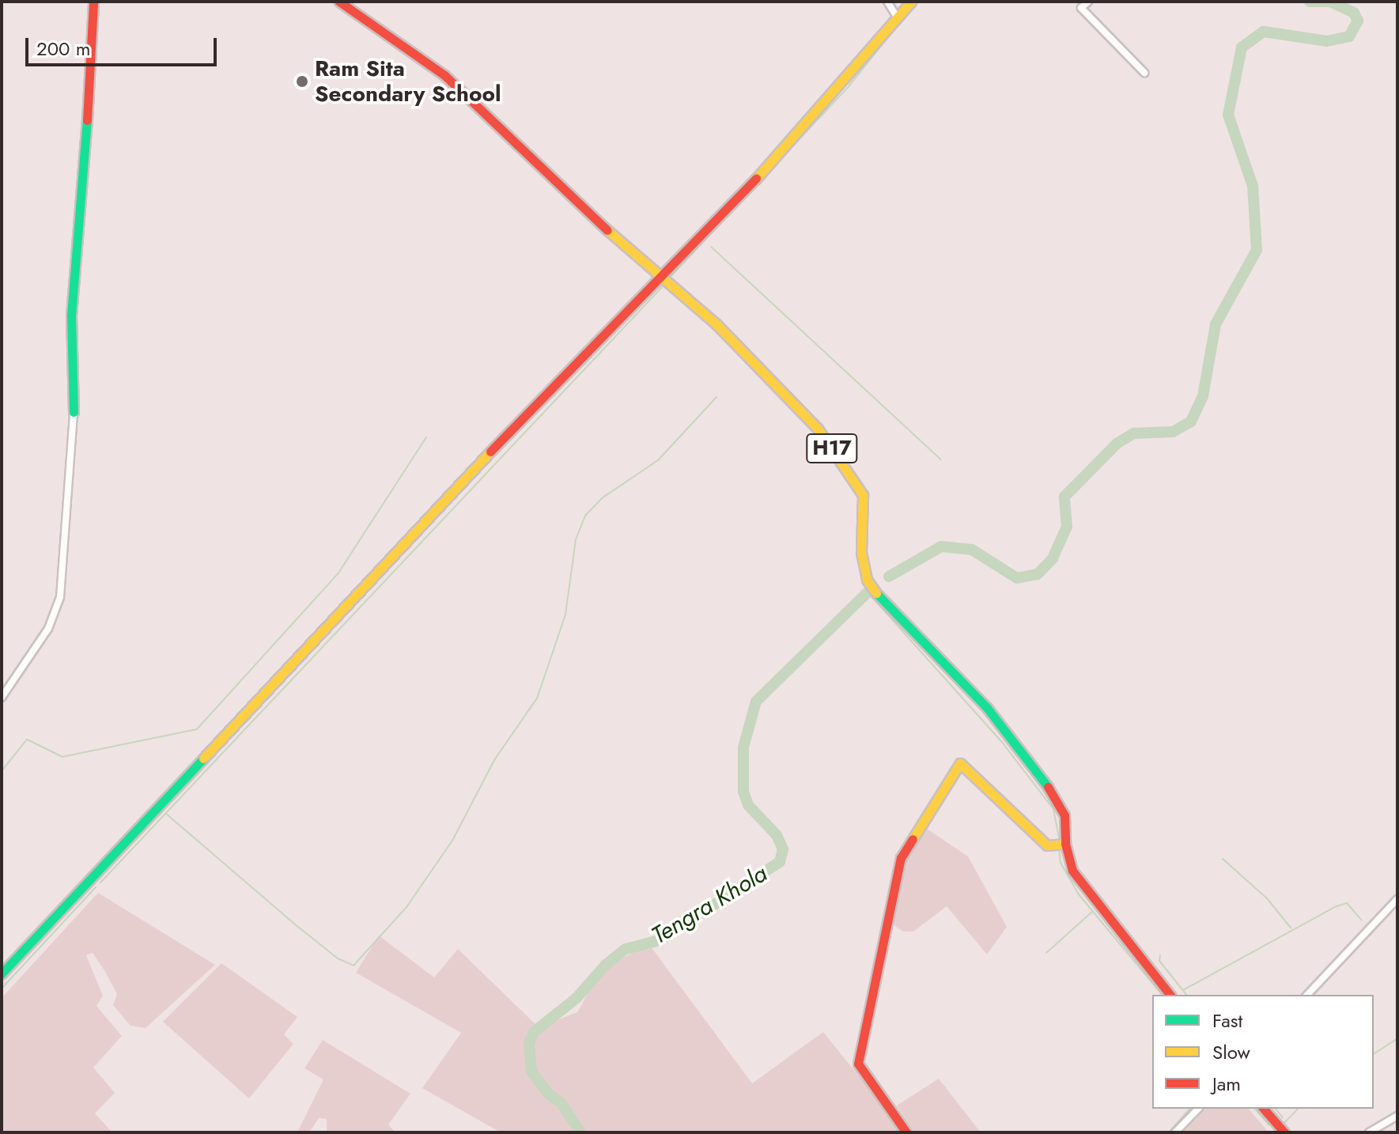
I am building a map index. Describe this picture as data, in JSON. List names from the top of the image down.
{
  "streets": {
    "street": ["H17"]
  },
  "water": ["Tengra Khola"],
  "places": ["Ram Sita Secondary School"],
  "legend": ["Fast", "Slow", "Jam"],
  "scale_bar": "200 m"
}
